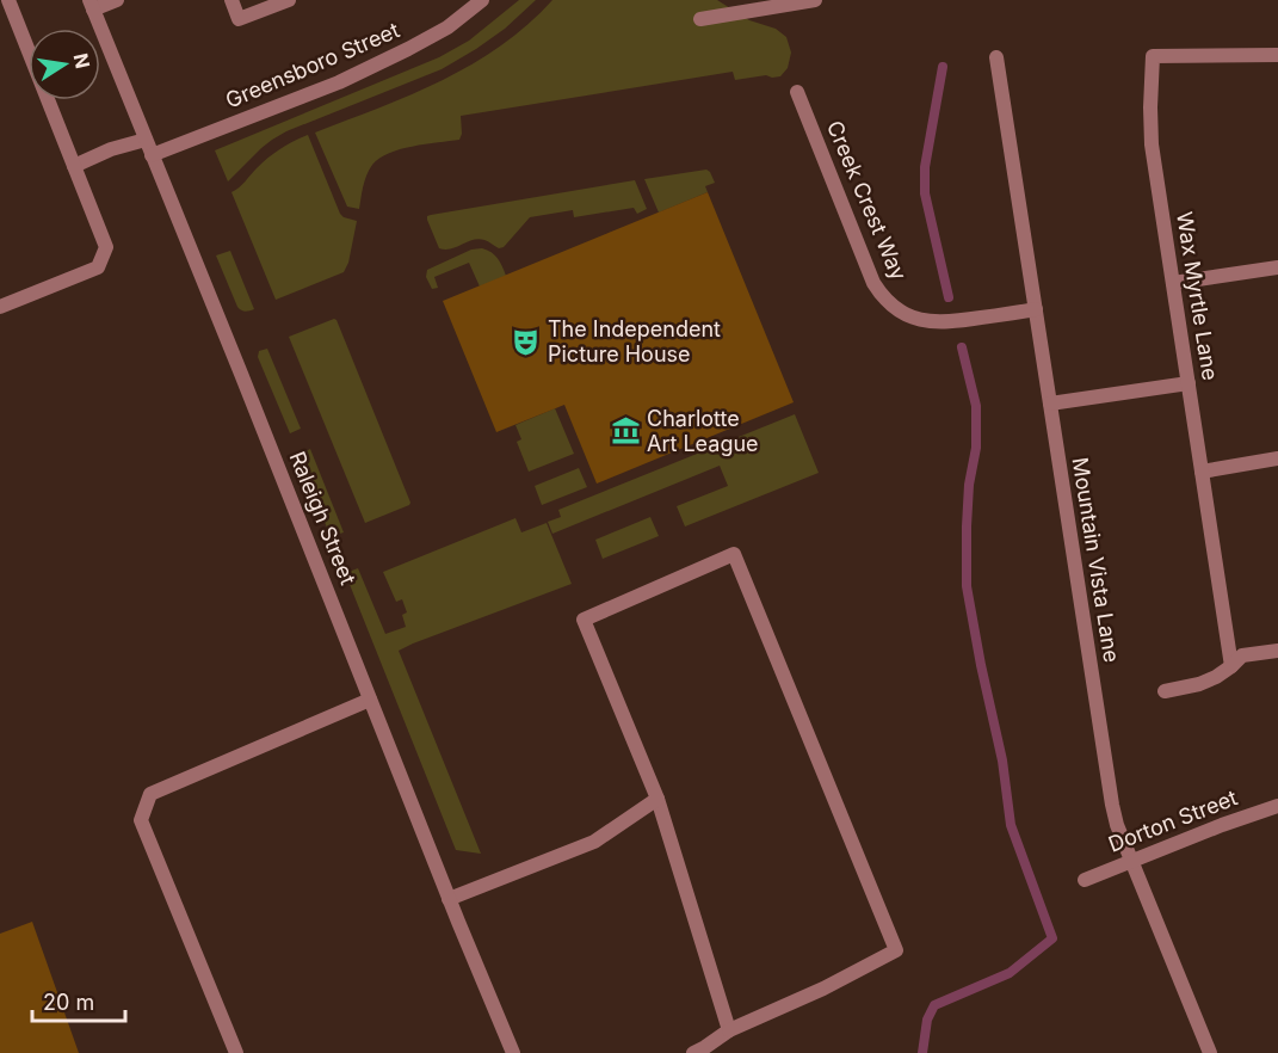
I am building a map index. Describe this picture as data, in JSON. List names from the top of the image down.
{
  "streets": {
    "street": [
      "Greensboro Street",
      "Creek Crest Way",
      "Wax Myrtle Lane",
      "Raleigh Street",
      "Mountain Vista Lane",
      "Dorton Street"
    ]
  },
  "crossings": [
    ["Greensboro Street", "Raleigh Street"],
    ["Creek Crest Way", "Mountain Vista Lane"],
    ["Mountain Vista Lane", "Dorton Street"]
  ],
  "places": {
    "theatre": ["The Independent Picture House"],
    "museum": ["Charlotte Art League"]
  },
  "scale_bar": "20 m",
  "north": "right"
}
